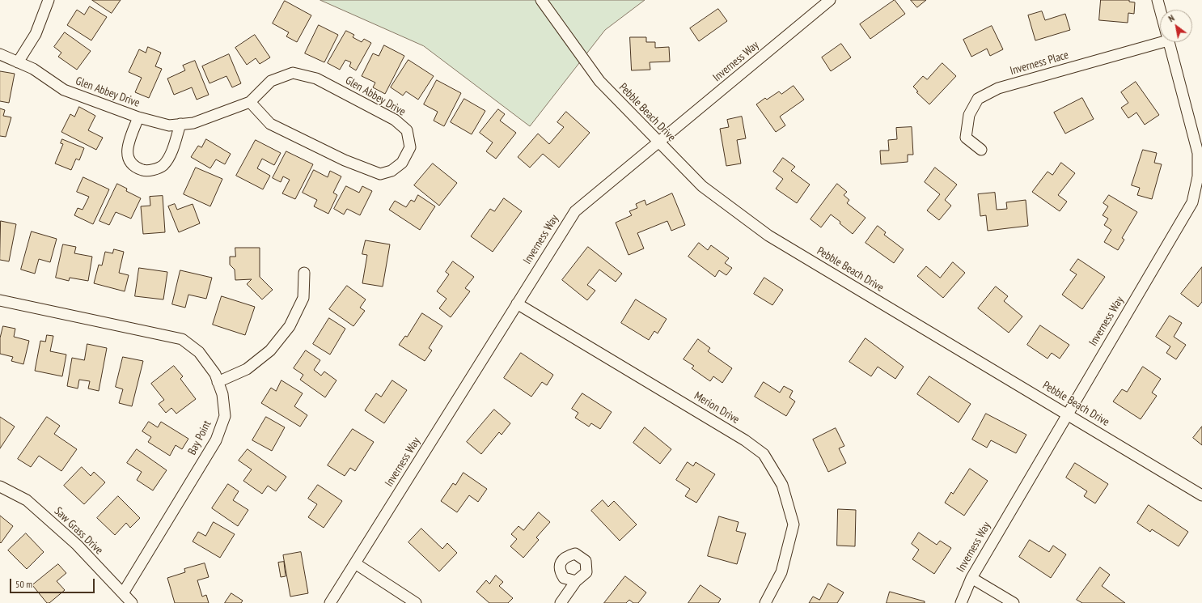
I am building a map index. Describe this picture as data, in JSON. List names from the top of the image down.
{
  "streets": {
    "street": [
      "Inverness Way",
      "Inverness Place",
      "Glen Abbey Drive",
      "Pebble Beach Drive",
      "Merion Drive",
      "Bay Point",
      "Saw Grass Drive"
    ]
  },
  "crossings": [
    ["Inverness Way", "Pebble Beach Drive"],
    ["Inverness Way", "Merion Drive"],
    ["Bay Point", "Saw Grass Drive"]
  ],
  "scale_bar": "50 m",
  "north": "top left"
}
